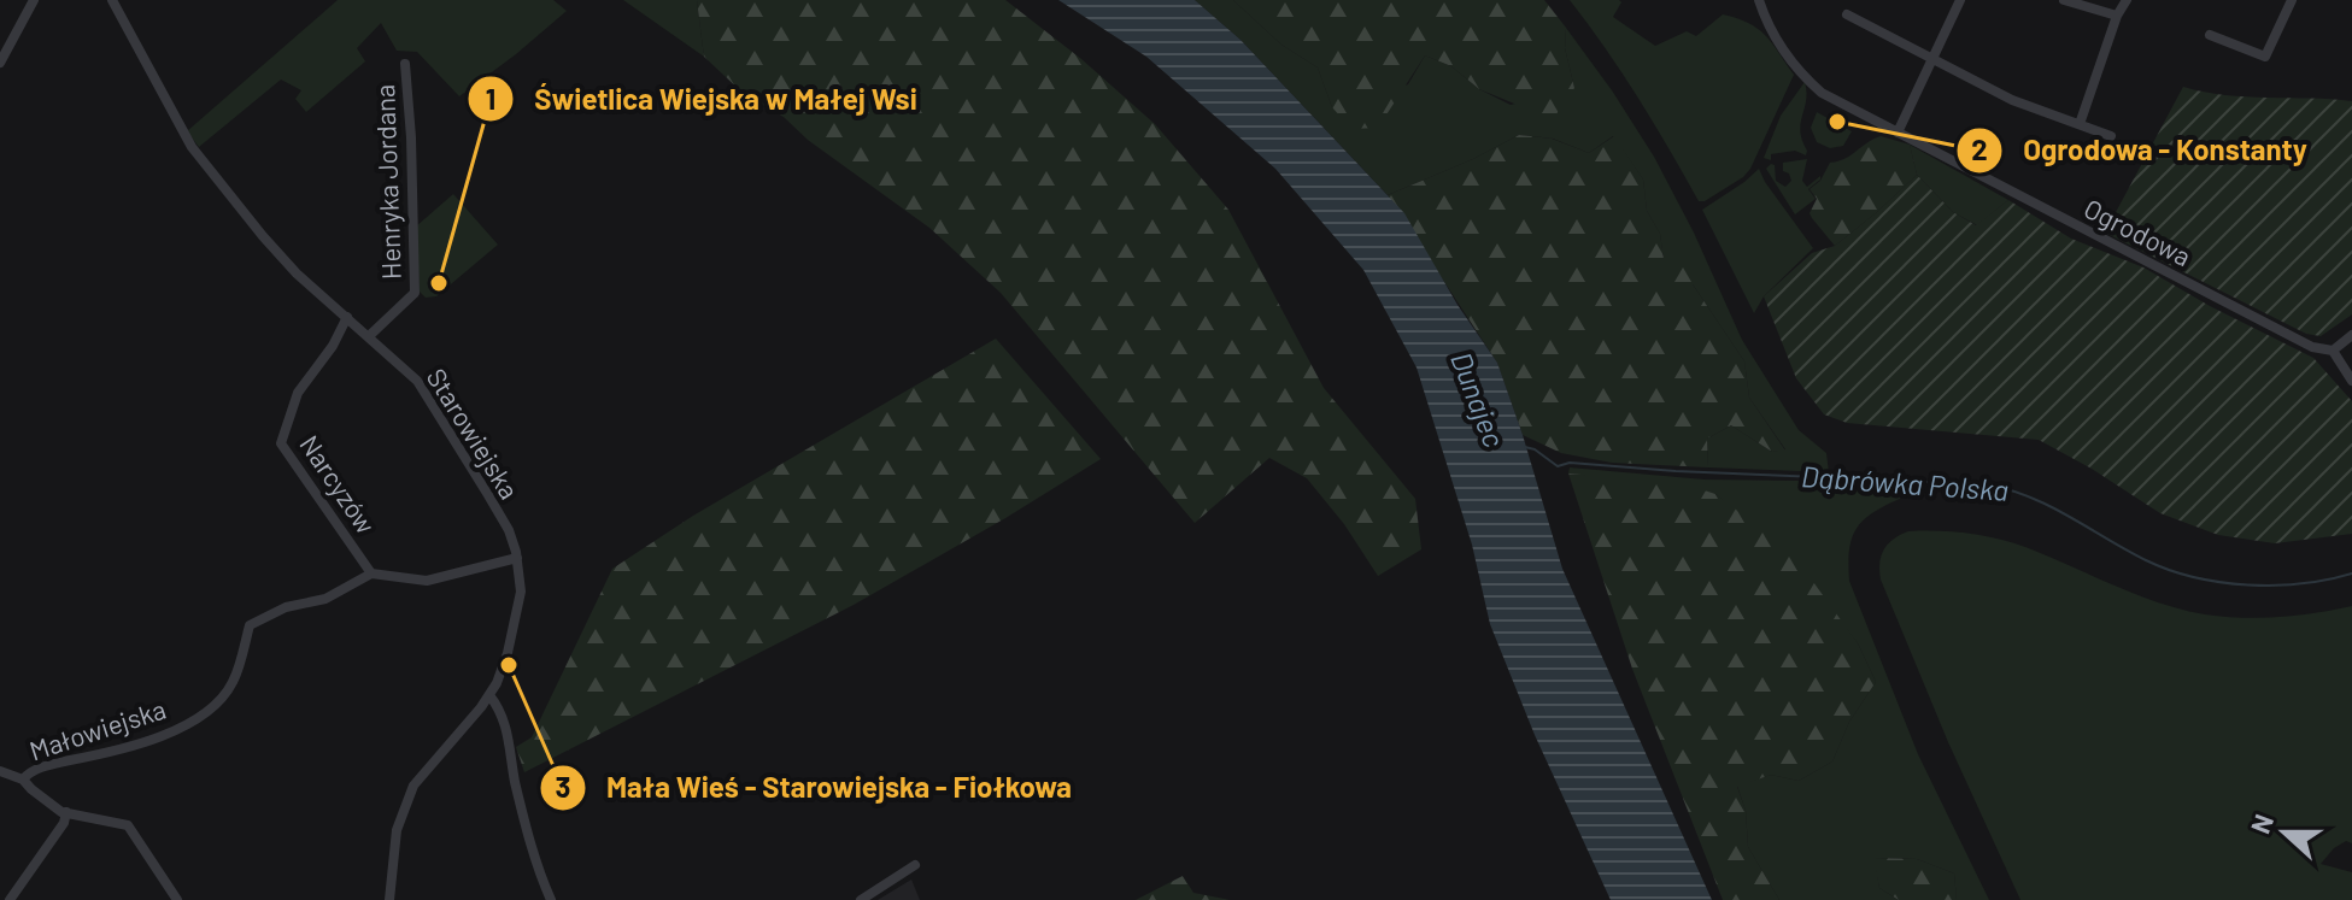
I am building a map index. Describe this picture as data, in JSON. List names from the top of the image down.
{
  "streets": {
    "street": [
      "Henryka Jordana",
      "Ogrodowa",
      "Starowiejska",
      "Narcyzów",
      "Małowiejska"
    ]
  },
  "crossings": [
    ["Henryka Jordana", "Starowiejska"],
    ["Starowiejska", "Narcyzów"],
    ["Narcyzów", "Małowiejska"]
  ],
  "water": ["Dunajec", "Dąbrówka Polska"],
  "places": ["Ogrodowa - Konstanty", "Świetlica Wiejska w Małej Wsi", "Mała Wieś - Starowiejska - Fiołkowa"],
  "north": "left"
}
